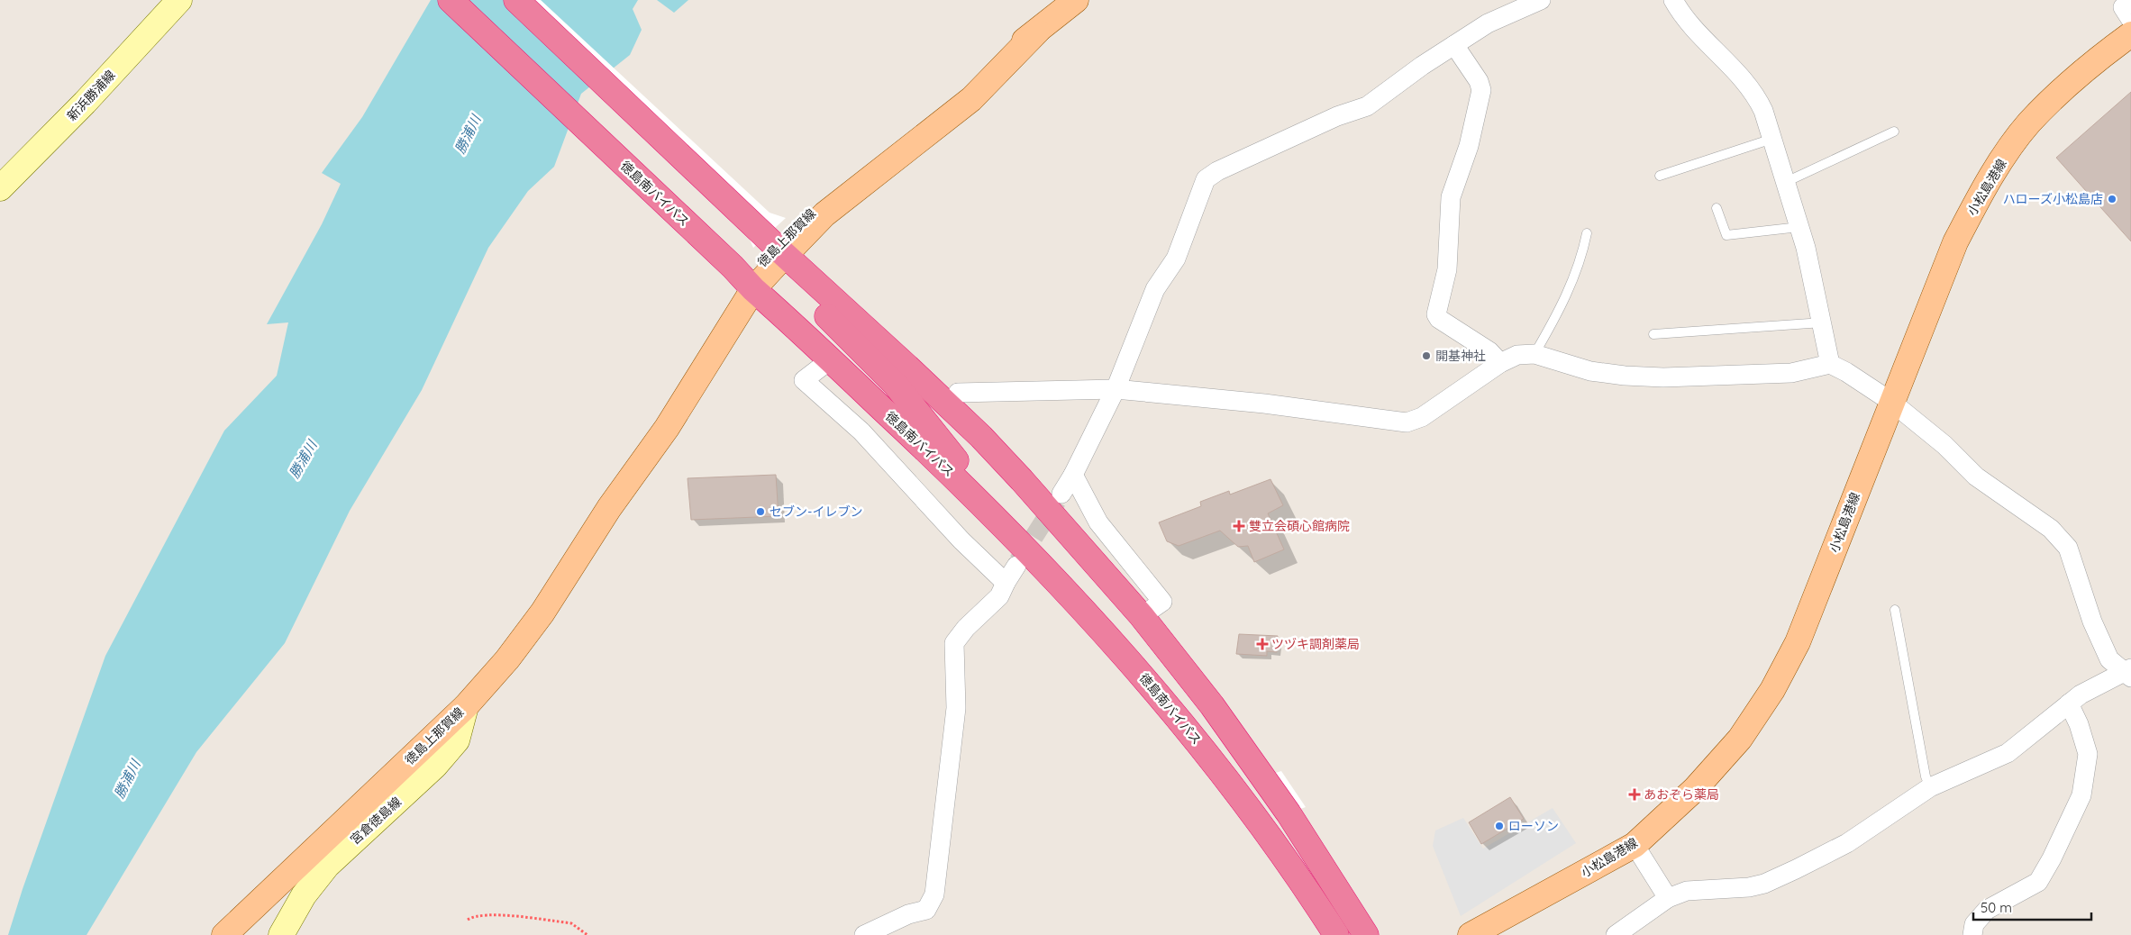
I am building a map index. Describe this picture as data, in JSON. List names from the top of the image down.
{
  "streets": {
    "highway": ["徳島南バイパス"],
    "main road": [
      "新浜勝浦線",
      "小松島港線",
      "徳島上那賀線",
      "宮倉徳島線"
    ]
  },
  "crossings": [
    ["徳島南バイパス", "徳島上那賀線"],
    ["徳島上那賀線", "宮倉徳島線"]
  ],
  "water": ["勝浦川"],
  "places": {
    "other": [
      "ハローズ小松島店",
      "開基神社",
      "セブン-イレブン",
      "ローソン"
    ],
    "health": ["雙立会碩心館病院", "ツヅキ調剤薬局", "あおぞら薬局"]
  },
  "scale_bar": "50 m"
}
